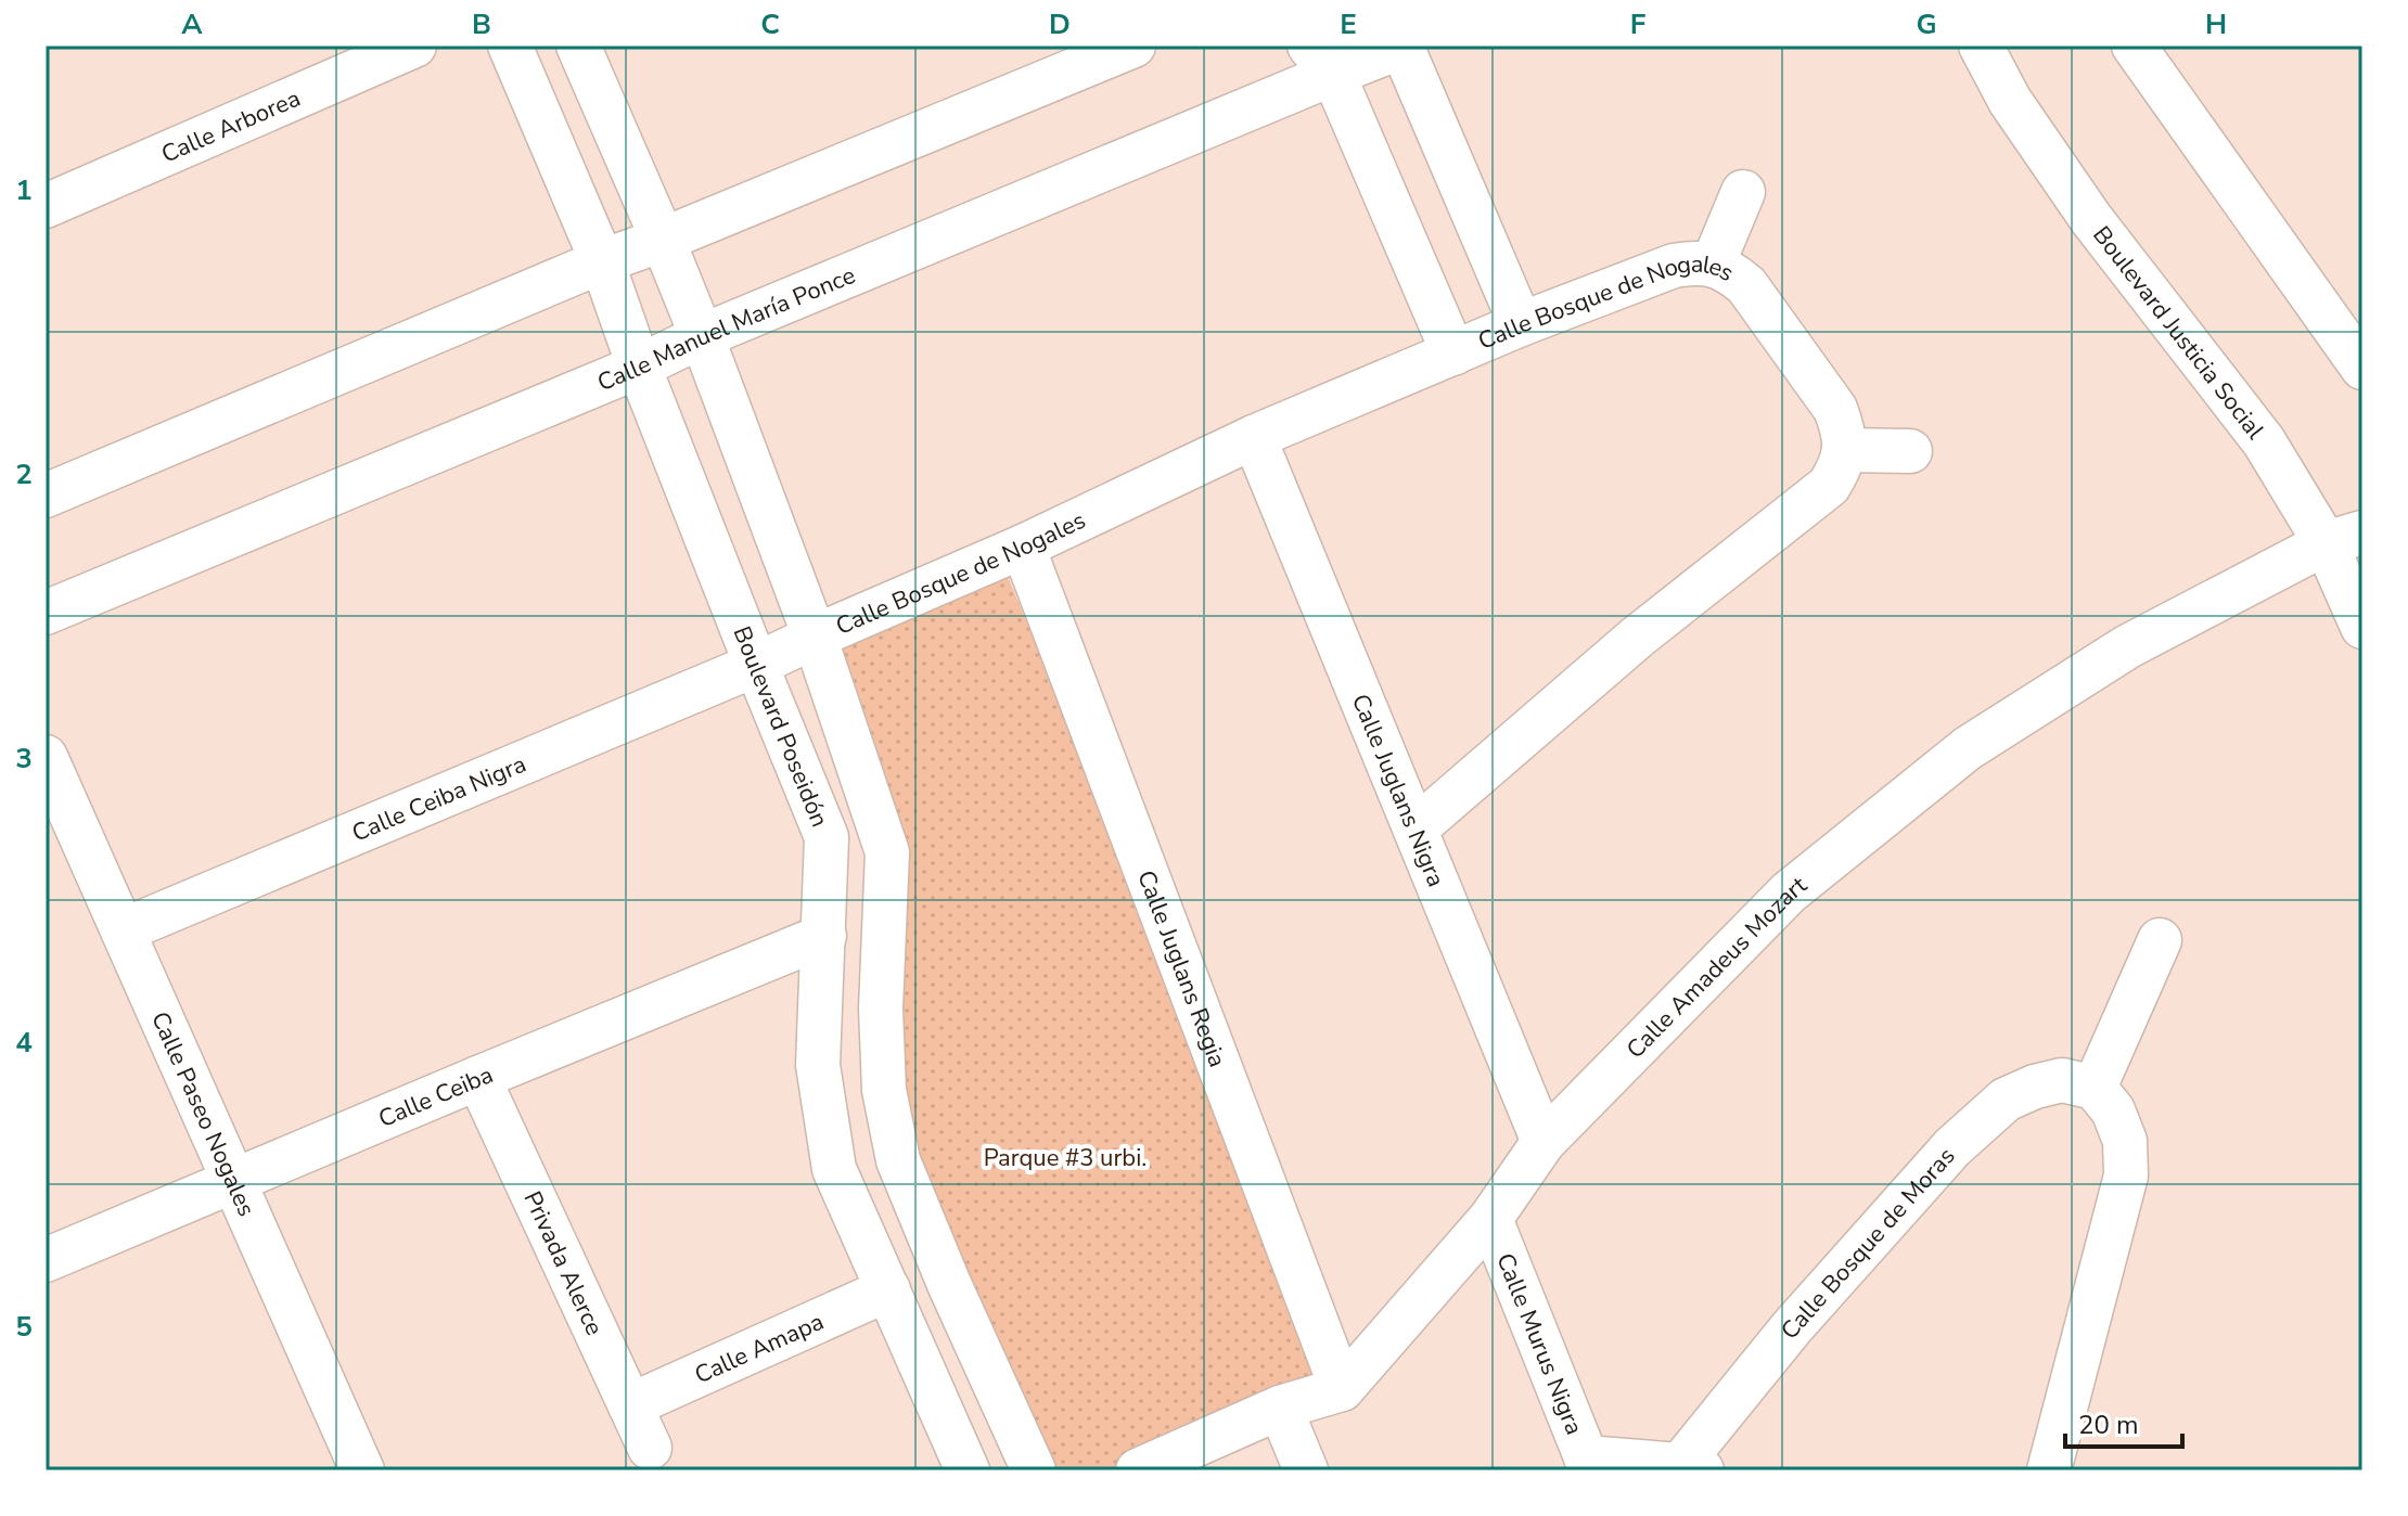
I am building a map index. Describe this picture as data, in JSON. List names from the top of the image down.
{
  "streets": {
    "street": [
      "Calle Arborea",
      "Calle Bosque de Nogales",
      "Calle Manuel María Ponce",
      "Boulevard Justicia Social",
      "Boulevard Poseidón",
      "Calle Juglans Nigra",
      "Calle Ceiba Nigra",
      "Calle Juglans Regia",
      "Calle Amadeus Mozart",
      "Calle Ceiba",
      "Calle Paseo Nogales",
      "Calle Bosque de Moras",
      "Privada Alerce",
      "Calle Murus Nigra",
      "Calle Amapa"
    ]
  },
  "crossings": [
    ["Calle Bosque de Nogales", "Boulevard Poseidón"],
    ["Calle Bosque de Nogales", "Calle Juglans Nigra"],
    ["Calle Bosque de Nogales", "Calle Ceiba Nigra"],
    ["Calle Bosque de Nogales", "Calle Juglans Regia"],
    ["Calle Manuel María Ponce", "Boulevard Poseidón"],
    ["Boulevard Justicia Social", "Calle Amadeus Mozart"],
    ["Boulevard Poseidón", "Calle Ceiba Nigra"],
    ["Boulevard Poseidón", "Calle Ceiba"],
    ["Boulevard Poseidón", "Calle Amapa"],
    ["Calle Juglans Nigra", "Calle Amadeus Mozart"],
    ["Calle Ceiba Nigra", "Calle Paseo Nogales"],
    ["Calle Juglans Regia", "Calle Amadeus Mozart"],
    ["Calle Amadeus Mozart", "Calle Murus Nigra"],
    ["Calle Ceiba", "Calle Paseo Nogales"],
    ["Calle Ceiba", "Privada Alerce"],
    ["Privada Alerce", "Calle Amapa"]
  ],
  "parks": ["Parque #3 urbi."],
  "scale_bar": "20 m",
  "grid": {
    "columns": [
      "A",
      "B",
      "C",
      "D",
      "E",
      "F",
      "G",
      "H"
    ],
    "rows": [
      "1",
      "2",
      "3",
      "4",
      "5"
    ]
  }
}
